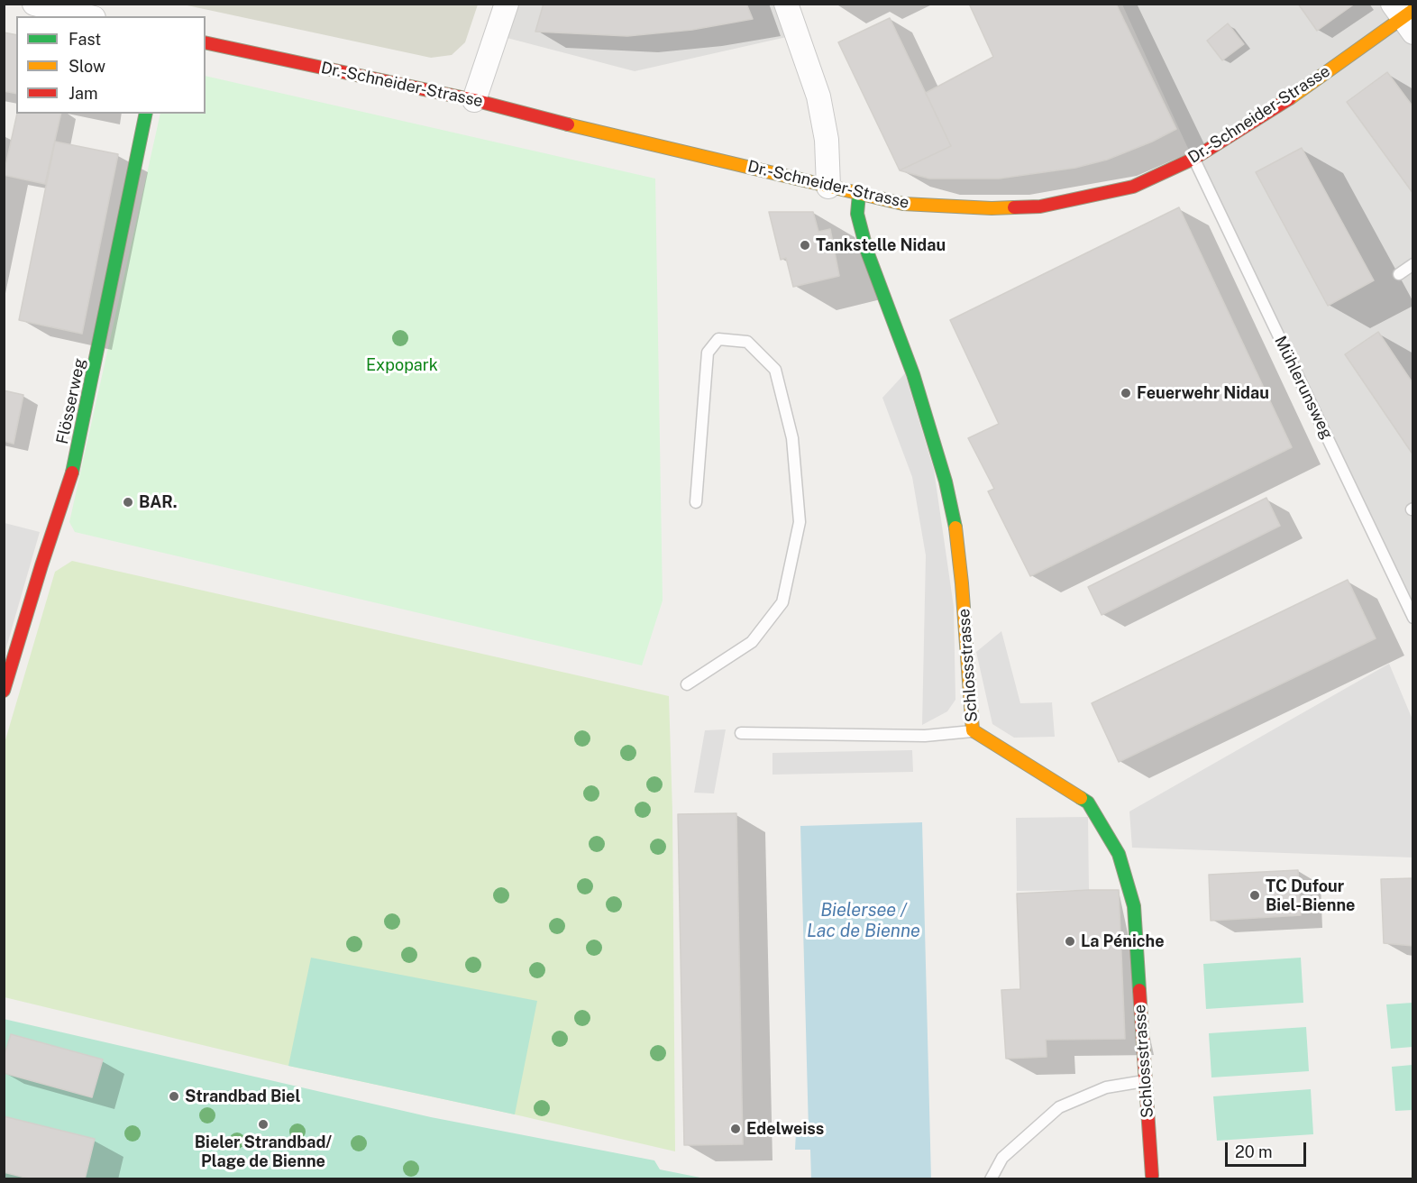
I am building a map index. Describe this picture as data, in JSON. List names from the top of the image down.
{
  "streets": {
    "street": ["Dr.-Schneider-Strasse", "Flösserweg", "Schlossstrasse"],
    "lane": ["Mühlerunsweg"]
  },
  "crossings": [
    ["Dr.-Schneider-Strasse", "Mühlerunsweg"],
    ["Dr.-Schneider-Strasse", "Schlossstrasse"]
  ],
  "water": ["Bielersee / Lac de Bienne"],
  "parks": ["Expopark"],
  "places": [
    "Tankstelle Nidau",
    "Feuerwehr Nidau",
    "BAR.",
    "TC Dufour Biel-Bienne",
    "La Péniche",
    "Strandbad Biel",
    "Bieler Strandbad/ Plage de Bienne",
    "Edelweiss"
  ],
  "legend": ["Fast", "Slow", "Jam"],
  "scale_bar": "20 m"
}
